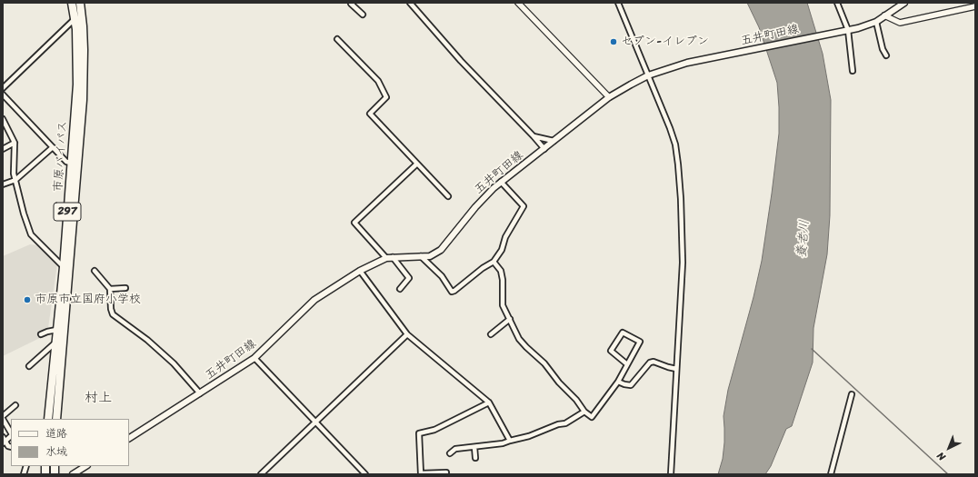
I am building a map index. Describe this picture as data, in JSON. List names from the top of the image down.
{
  "streets": {
    "highway": ["市原バイパス", "297"],
    "main road": ["五井町田線"]
  },
  "districts": ["村上"],
  "water": ["養老川"],
  "places": ["セブン-イレブン", "市原市立国府小学校"],
  "legend": ["道路", "水域"],
  "north": "bottom left"
}
